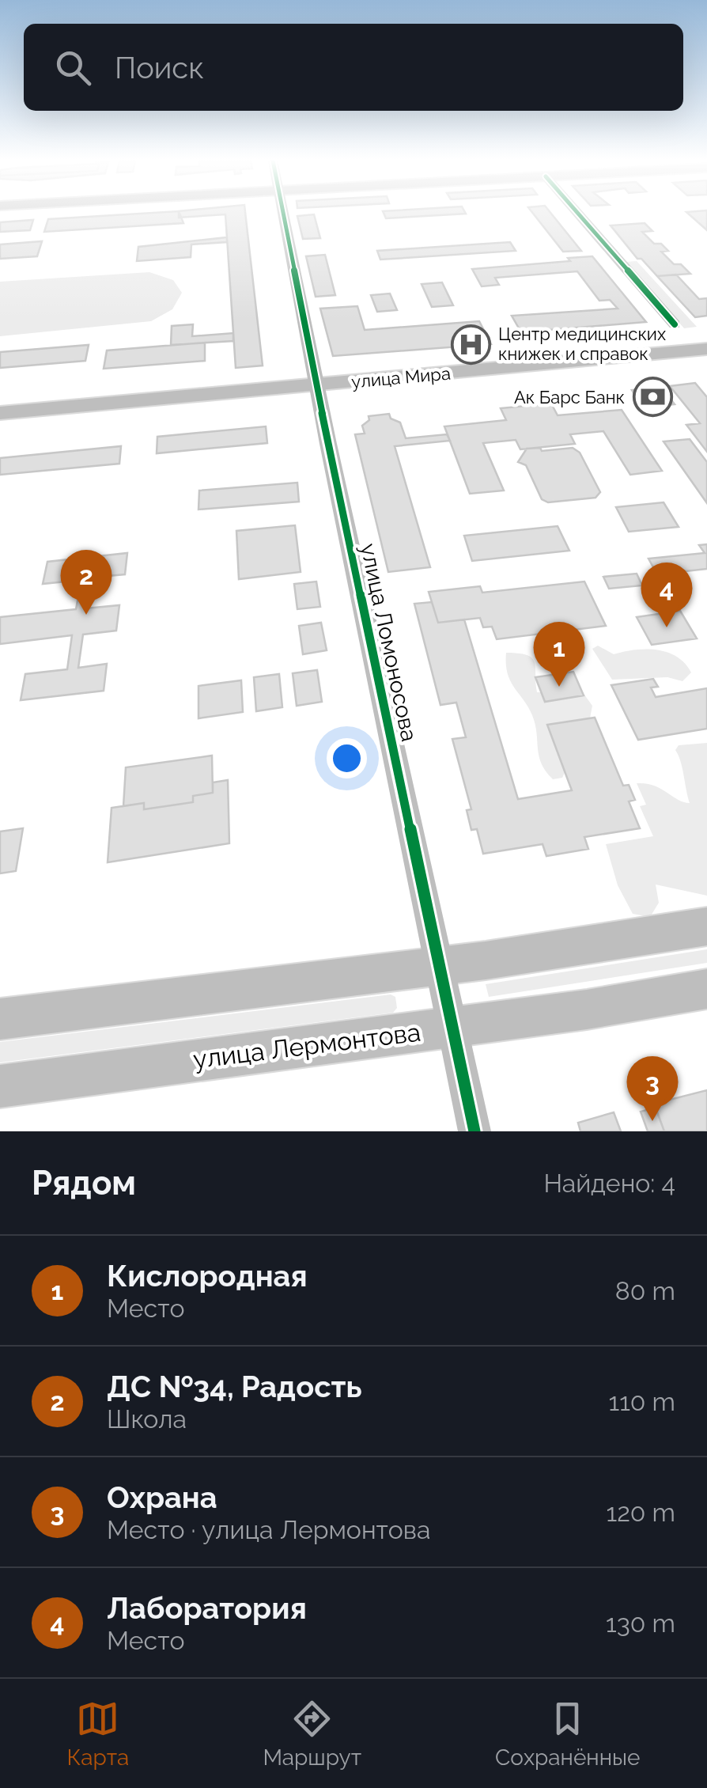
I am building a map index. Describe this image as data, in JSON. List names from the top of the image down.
{
  "streets": {
    "main road": ["улица Мира", "улица Лермонтова"],
    "street": ["улица Ломоносова"]
  },
  "crossings": [
    ["улица Мира", "улица Ломоносова"],
    ["улица Ломоносова", "улица Лермонтова"]
  ],
  "places": {
    "hospital": ["Центр медицинских книжек и справок"],
    "bank": ["Ак Барс Банк"]
  },
  "page": {
    "search": "Поиск",
    "pins": [
      "2",
      "4",
      "1",
      "3"
    ],
    "heading": ["Рядом", "Найдено: 4"],
    "list": [
      {
        "mark": "1",
        "name": "Кислородная",
        "note": "Место",
        "value": "80 m"
      },
      {
        "mark": "2",
        "name": "ДС №34, Радость",
        "note": "Школа",
        "value": "110 m"
      },
      {
        "mark": "3",
        "name": "Охрана",
        "note": "Место · улица Лермонтова",
        "value": "120 m"
      },
      {
        "mark": "4",
        "name": "Лаборатория",
        "note": "Место",
        "value": "130 m"
      }
    ],
    "nav": ["Карта", "Маршрут", "Сохранённые"]
  }
}
